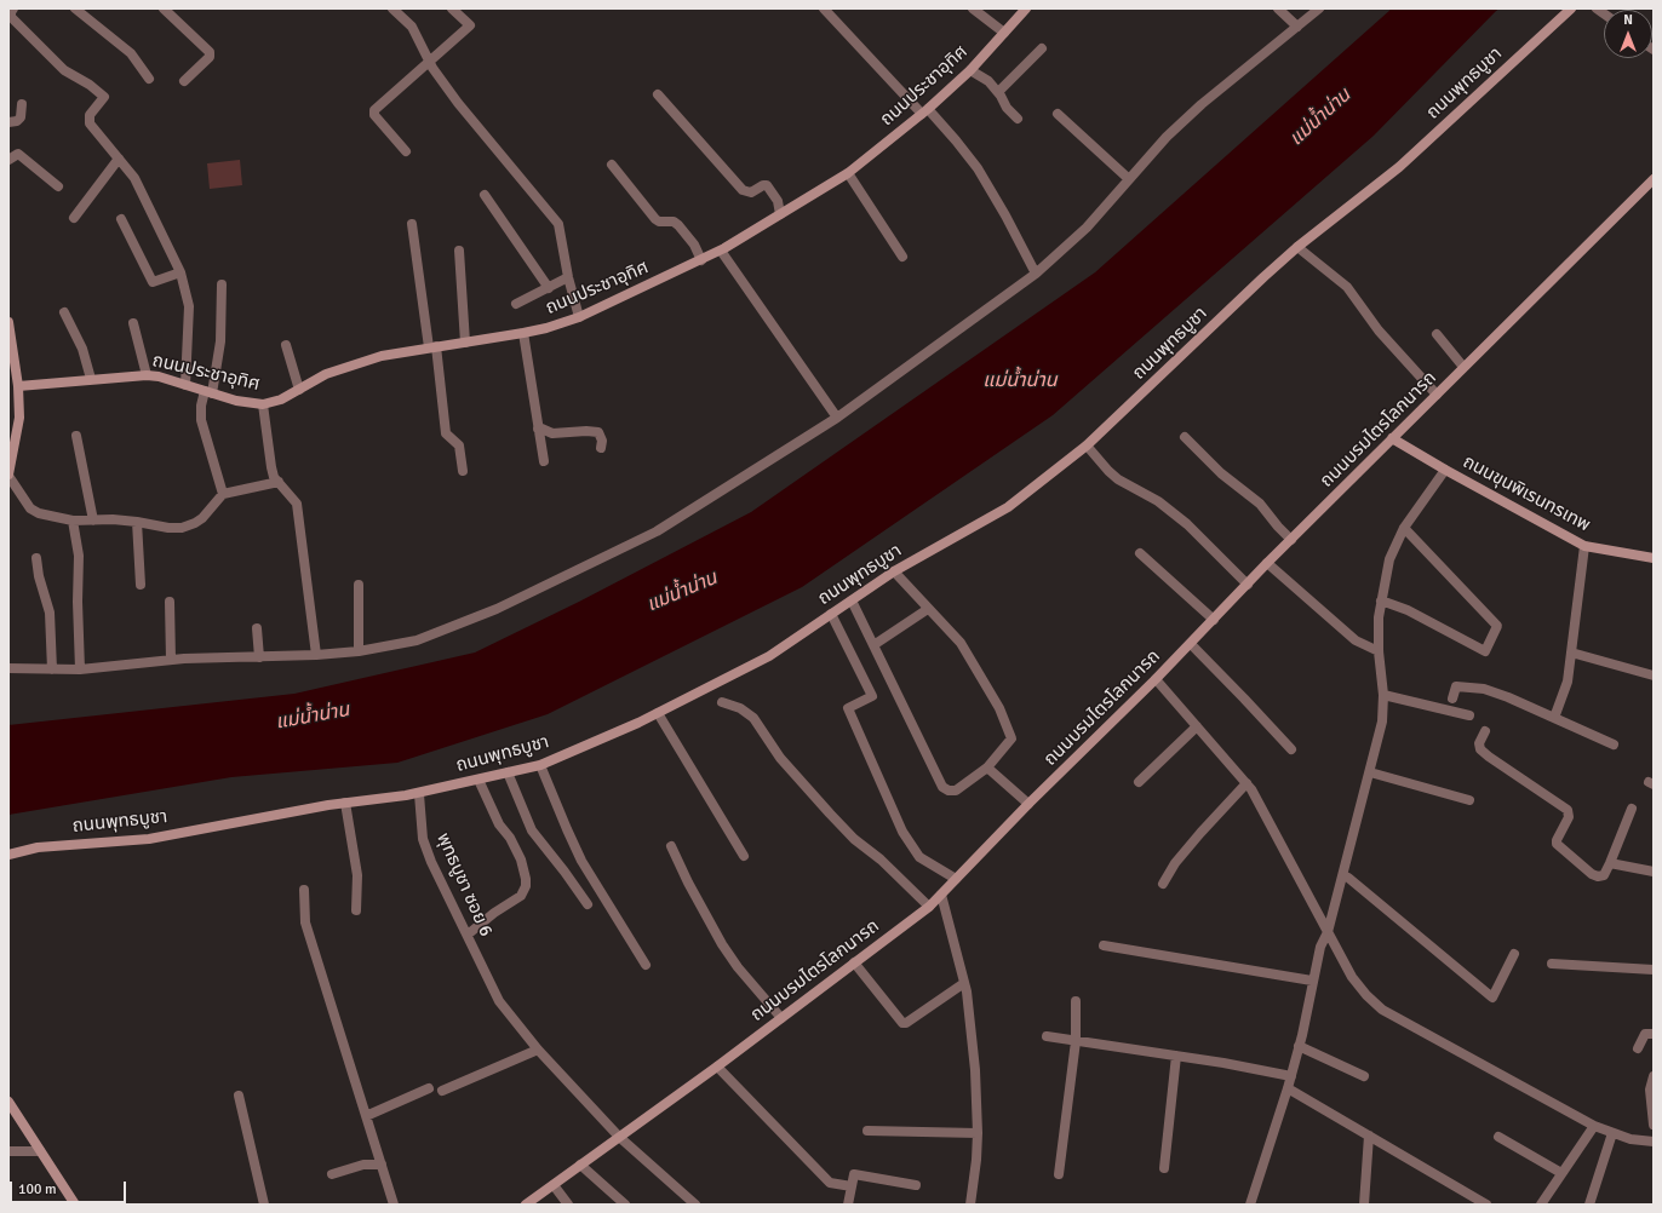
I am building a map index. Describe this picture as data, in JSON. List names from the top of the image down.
{
  "streets": {
    "street": [
      "ถนนพุทธบูชา",
      "ถนนประชาอุทิศ",
      "ถนนบรมไตรโลกนารถ",
      "ถนนขุนพิเรนทรเทพ",
      "พุทธบูชา ซอย 6"
    ]
  },
  "crossings": [
    ["ถนนพุทธบูชา", "พุทธบูชา ซอย 6"],
    ["ถนนบรมไตรโลกนารถ", "ถนนขุนพิเรนทรเทพ"],
    ["ถนนบรมไตรโลกนารถ", "พุทธบูชา ซอย 6"]
  ],
  "water": ["แม่น้ำน่าน"],
  "scale_bar": "100 m",
  "north": "top"
}
